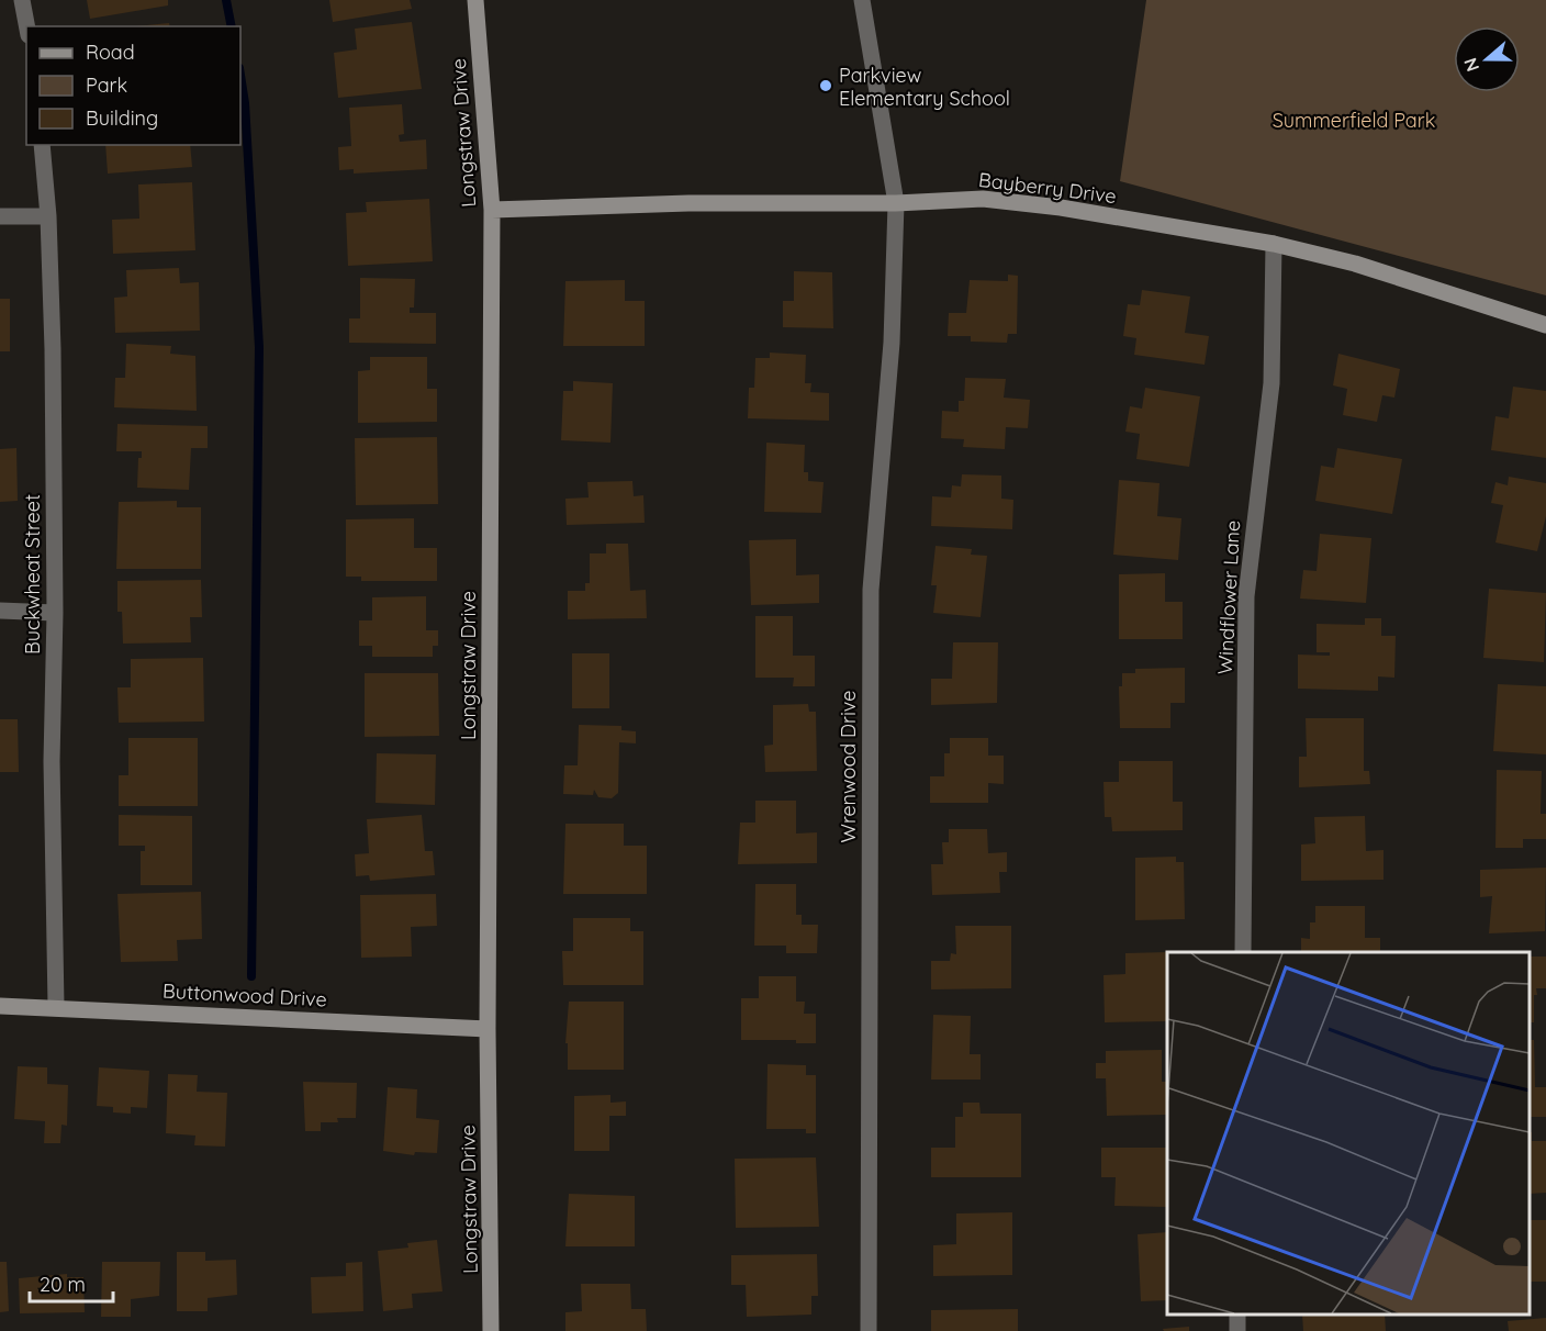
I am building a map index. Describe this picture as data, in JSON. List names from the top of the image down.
{
  "streets": {
    "street": [
      "Longstraw Drive",
      "Bayberry Drive",
      "Buckwheat Street",
      "Windflower Lane",
      "Wrenwood Drive",
      "Buttonwood Drive"
    ]
  },
  "crossings": [
    ["Longstraw Drive", "Bayberry Drive"],
    ["Longstraw Drive", "Buttonwood Drive"],
    ["Bayberry Drive", "Windflower Lane"],
    ["Bayberry Drive", "Wrenwood Drive"],
    ["Buckwheat Street", "Buttonwood Drive"]
  ],
  "parks": ["Summerfield Park"],
  "places": ["Parkview Elementary School"],
  "legend": ["Road", "Park", "Building"],
  "scale_bar": "20 m",
  "north": "left"
}
